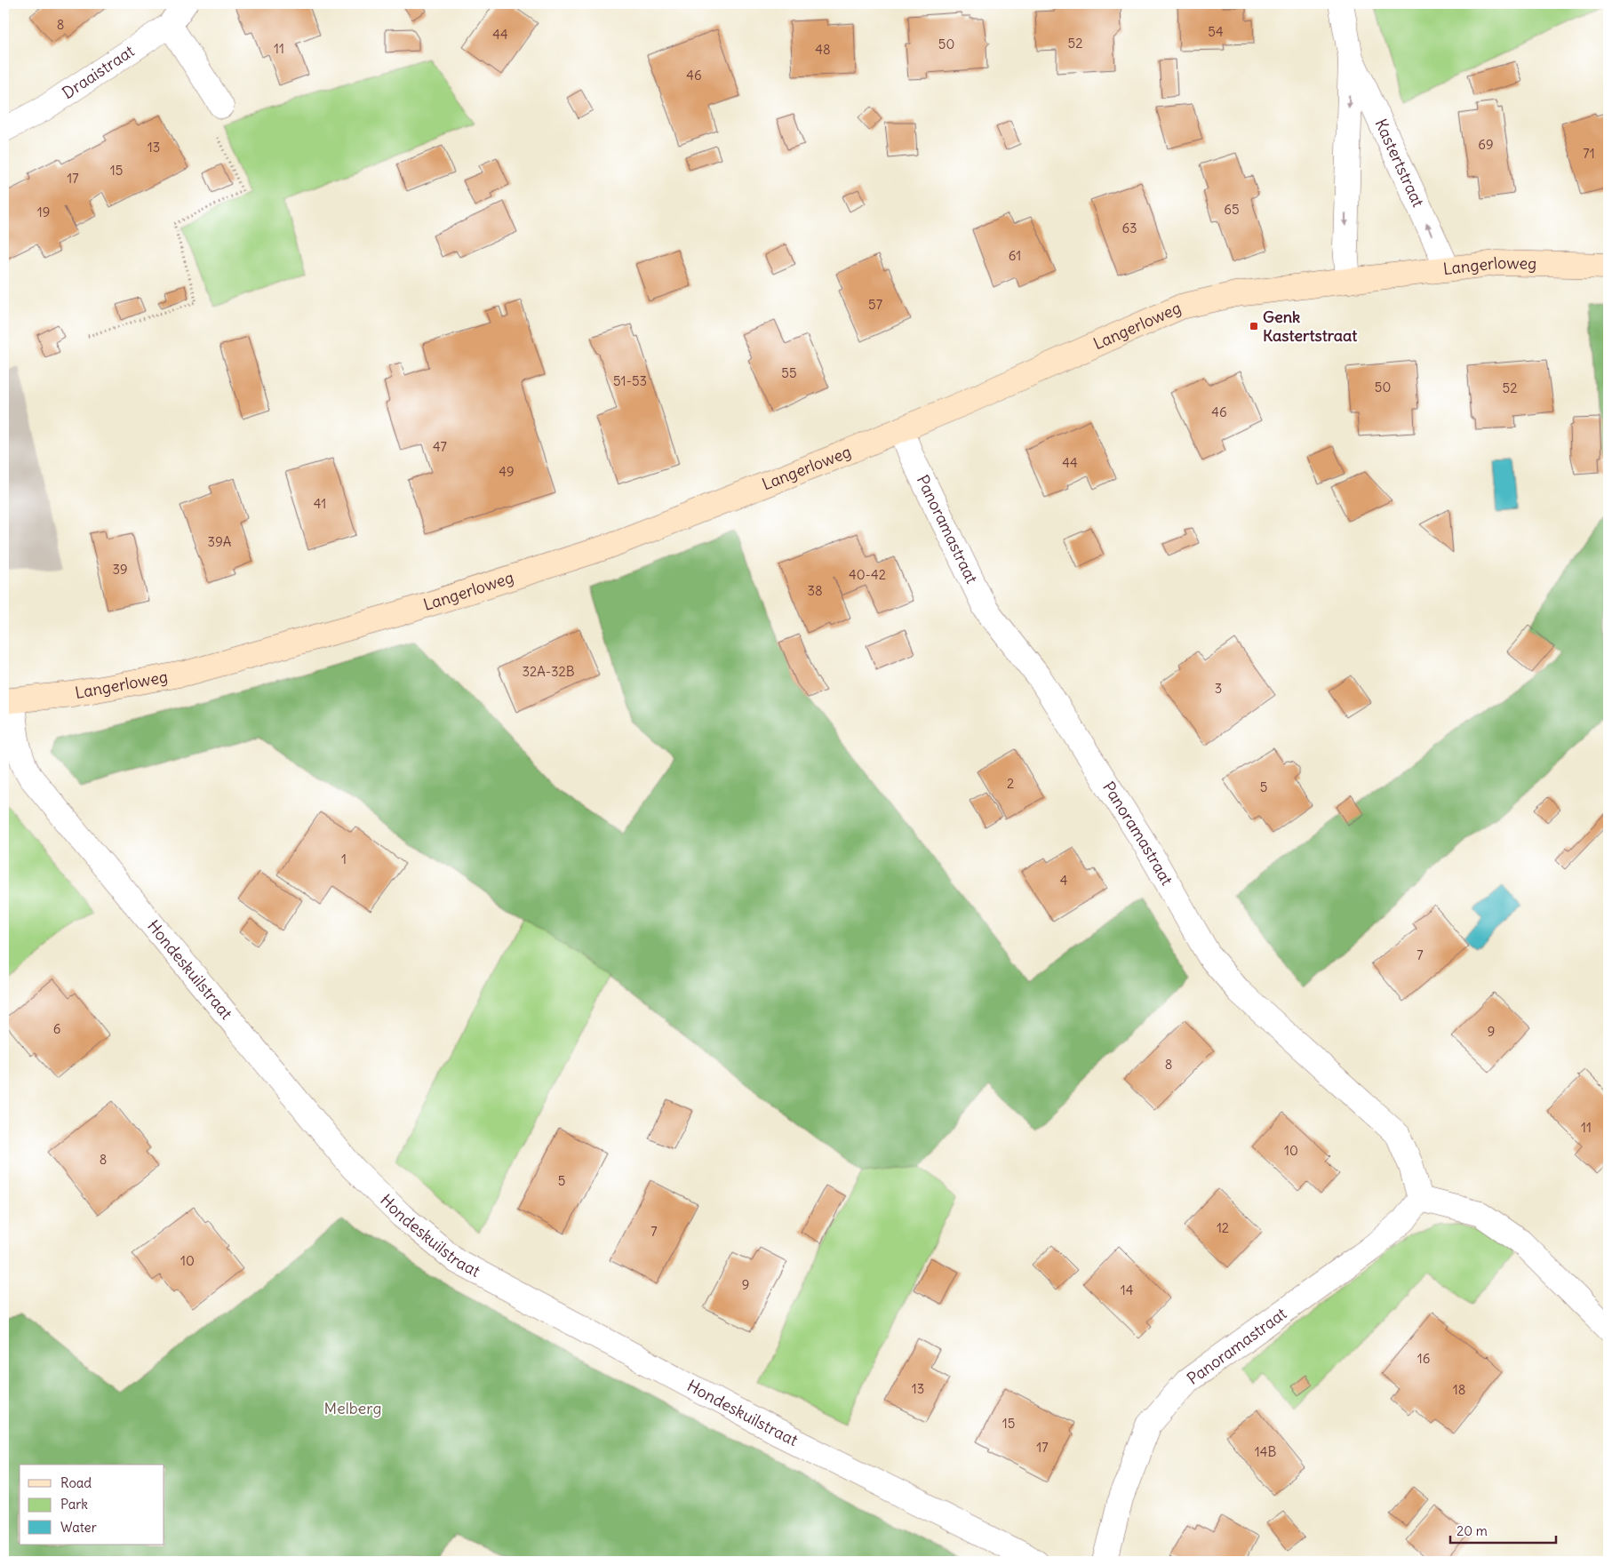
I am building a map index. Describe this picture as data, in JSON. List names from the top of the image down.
{
  "streets": {
    "street": [
      "Draaistraat",
      "Kastertstraat",
      "Langerloweg",
      "Panoramastraat",
      "Hondeskuilstraat"
    ]
  },
  "crossings": [
    ["Kastertstraat", "Langerloweg"],
    ["Langerloweg", "Panoramastraat"],
    ["Langerloweg", "Hondeskuilstraat"]
  ],
  "parks": ["Melberg"],
  "places": {
    "transit": ["Genk Kastertstraat"]
  },
  "house_numbers": [
    "8",
    "54",
    "44",
    "52",
    "50",
    "11",
    "48",
    "46",
    "69",
    "13",
    "71",
    "15",
    "17",
    "65",
    "19",
    "63",
    "61",
    "57",
    "55",
    "51-53",
    "50",
    "52",
    "46",
    "47",
    "44",
    "49",
    "41",
    "39A",
    "39",
    "40-42",
    "38",
    "32A-32B",
    "3",
    "2",
    "5",
    "1",
    "4",
    "7",
    "6",
    "9",
    "8",
    "11",
    "10",
    "8",
    "5",
    "12",
    "7",
    "10",
    "9",
    "14",
    "16",
    "13",
    "18",
    "15",
    "17",
    "14B"
  ],
  "legend": ["Road", "Park", "Water"],
  "scale_bar": "20 m"
}
